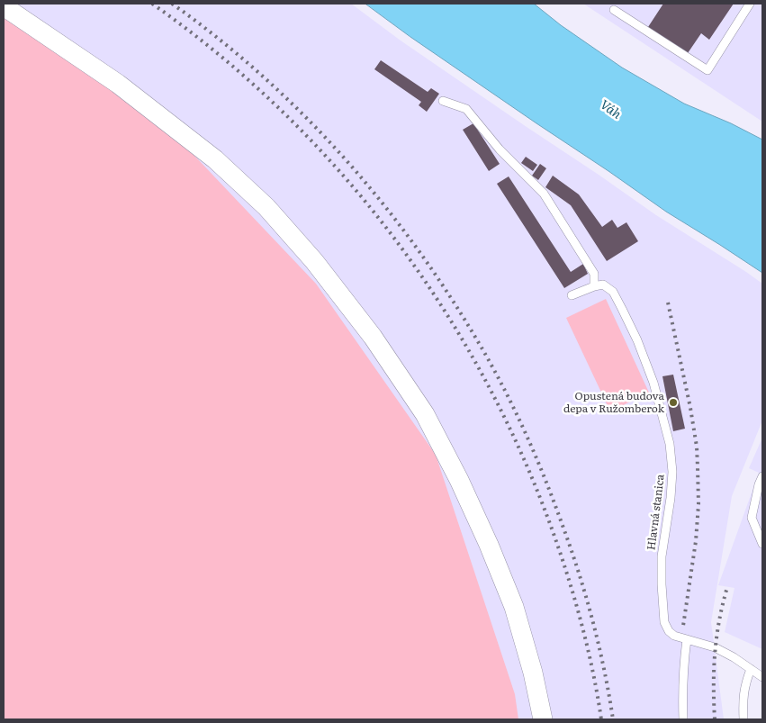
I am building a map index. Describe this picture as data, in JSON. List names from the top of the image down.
{
  "streets": {
    "lane": ["Hlavná stanica"]
  },
  "water": ["Váh"],
  "places": ["Opustená budova depa v Ružomberok"]
}
